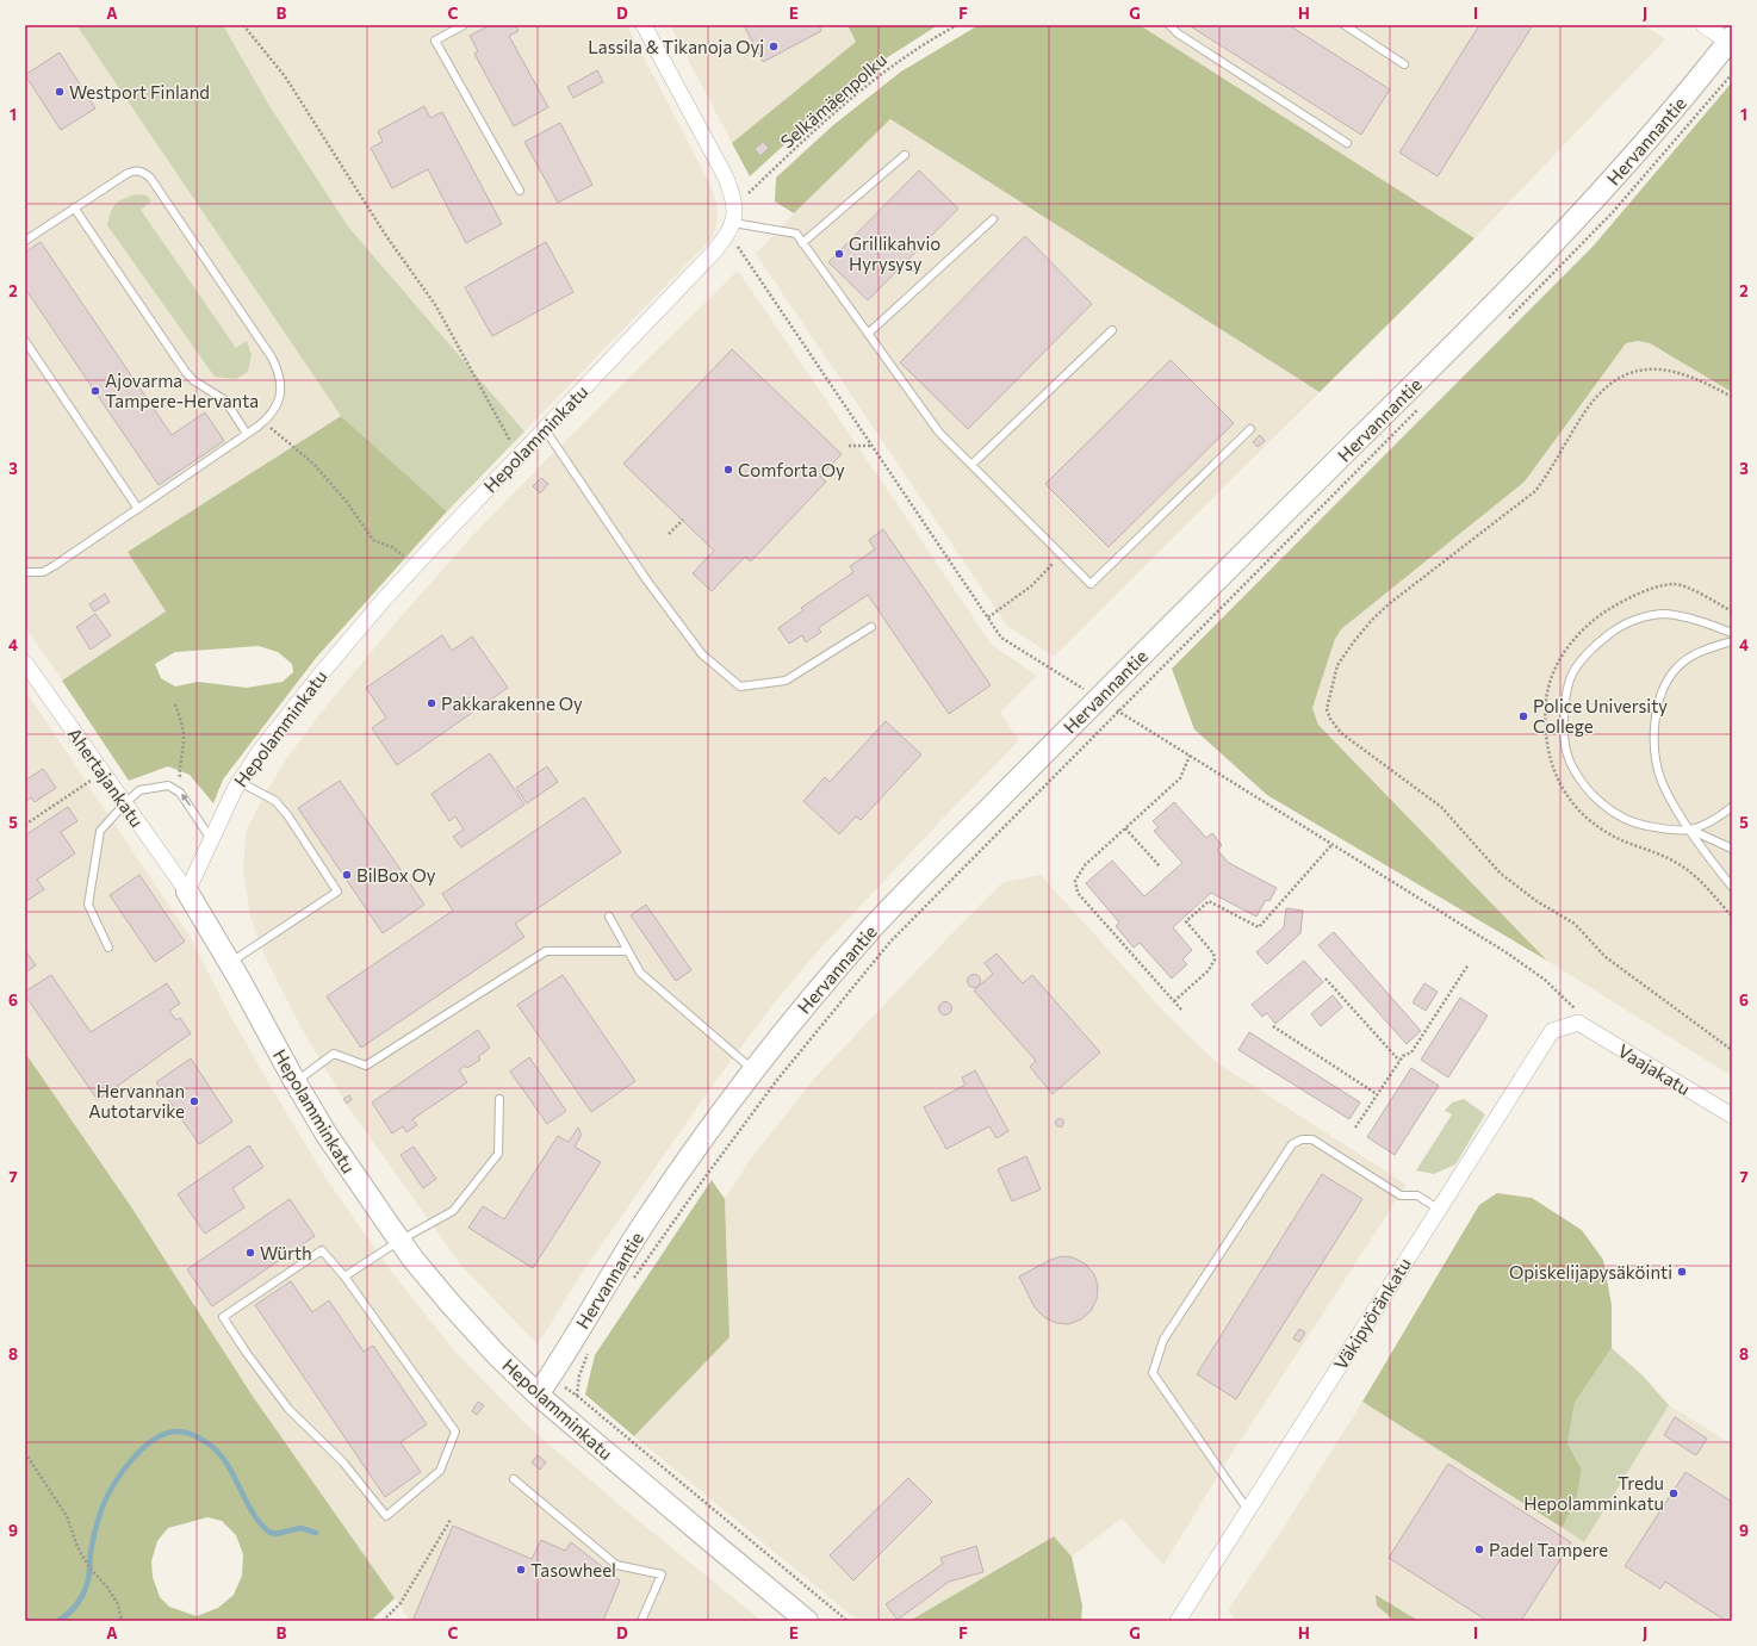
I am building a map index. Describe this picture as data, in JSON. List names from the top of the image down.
{
  "streets": {
    "main road": ["Hervannantie", "Hepolamminkatu"],
    "street": ["Ahertajankatu", "Vaajakatu", "Väkipyöränkatu"],
    "path": ["Selkämäenpolku"]
  },
  "crossings": [
    ["Selkämäenpolku", "Hepolamminkatu"],
    ["Hervannantie", "Hepolamminkatu"],
    ["Hepolamminkatu", "Ahertajankatu"],
    ["Vaajakatu", "Väkipyöränkatu"]
  ],
  "places": [
    "Lassila & Tikanoja Oyj",
    "Westport Finland",
    "Grillikahvio Hyrysysy",
    "Ajovarma Tampere-Hervanta",
    "Comforta Oy",
    "Pakkarakenne Oy",
    "Police University College",
    "BilBox Oy",
    "Hervannan Autotarvike",
    "Würth",
    "Opiskelijapysäköinti",
    "Tredu Hepolamminkatu",
    "Padel Tampere",
    "Tasowheel"
  ],
  "grid": {
    "columns": [
      "A",
      "B",
      "C",
      "D",
      "E",
      "F",
      "G",
      "H",
      "I",
      "J"
    ],
    "rows": [
      "1",
      "2",
      "3",
      "4",
      "5",
      "6",
      "7",
      "8",
      "9"
    ]
  }
}
